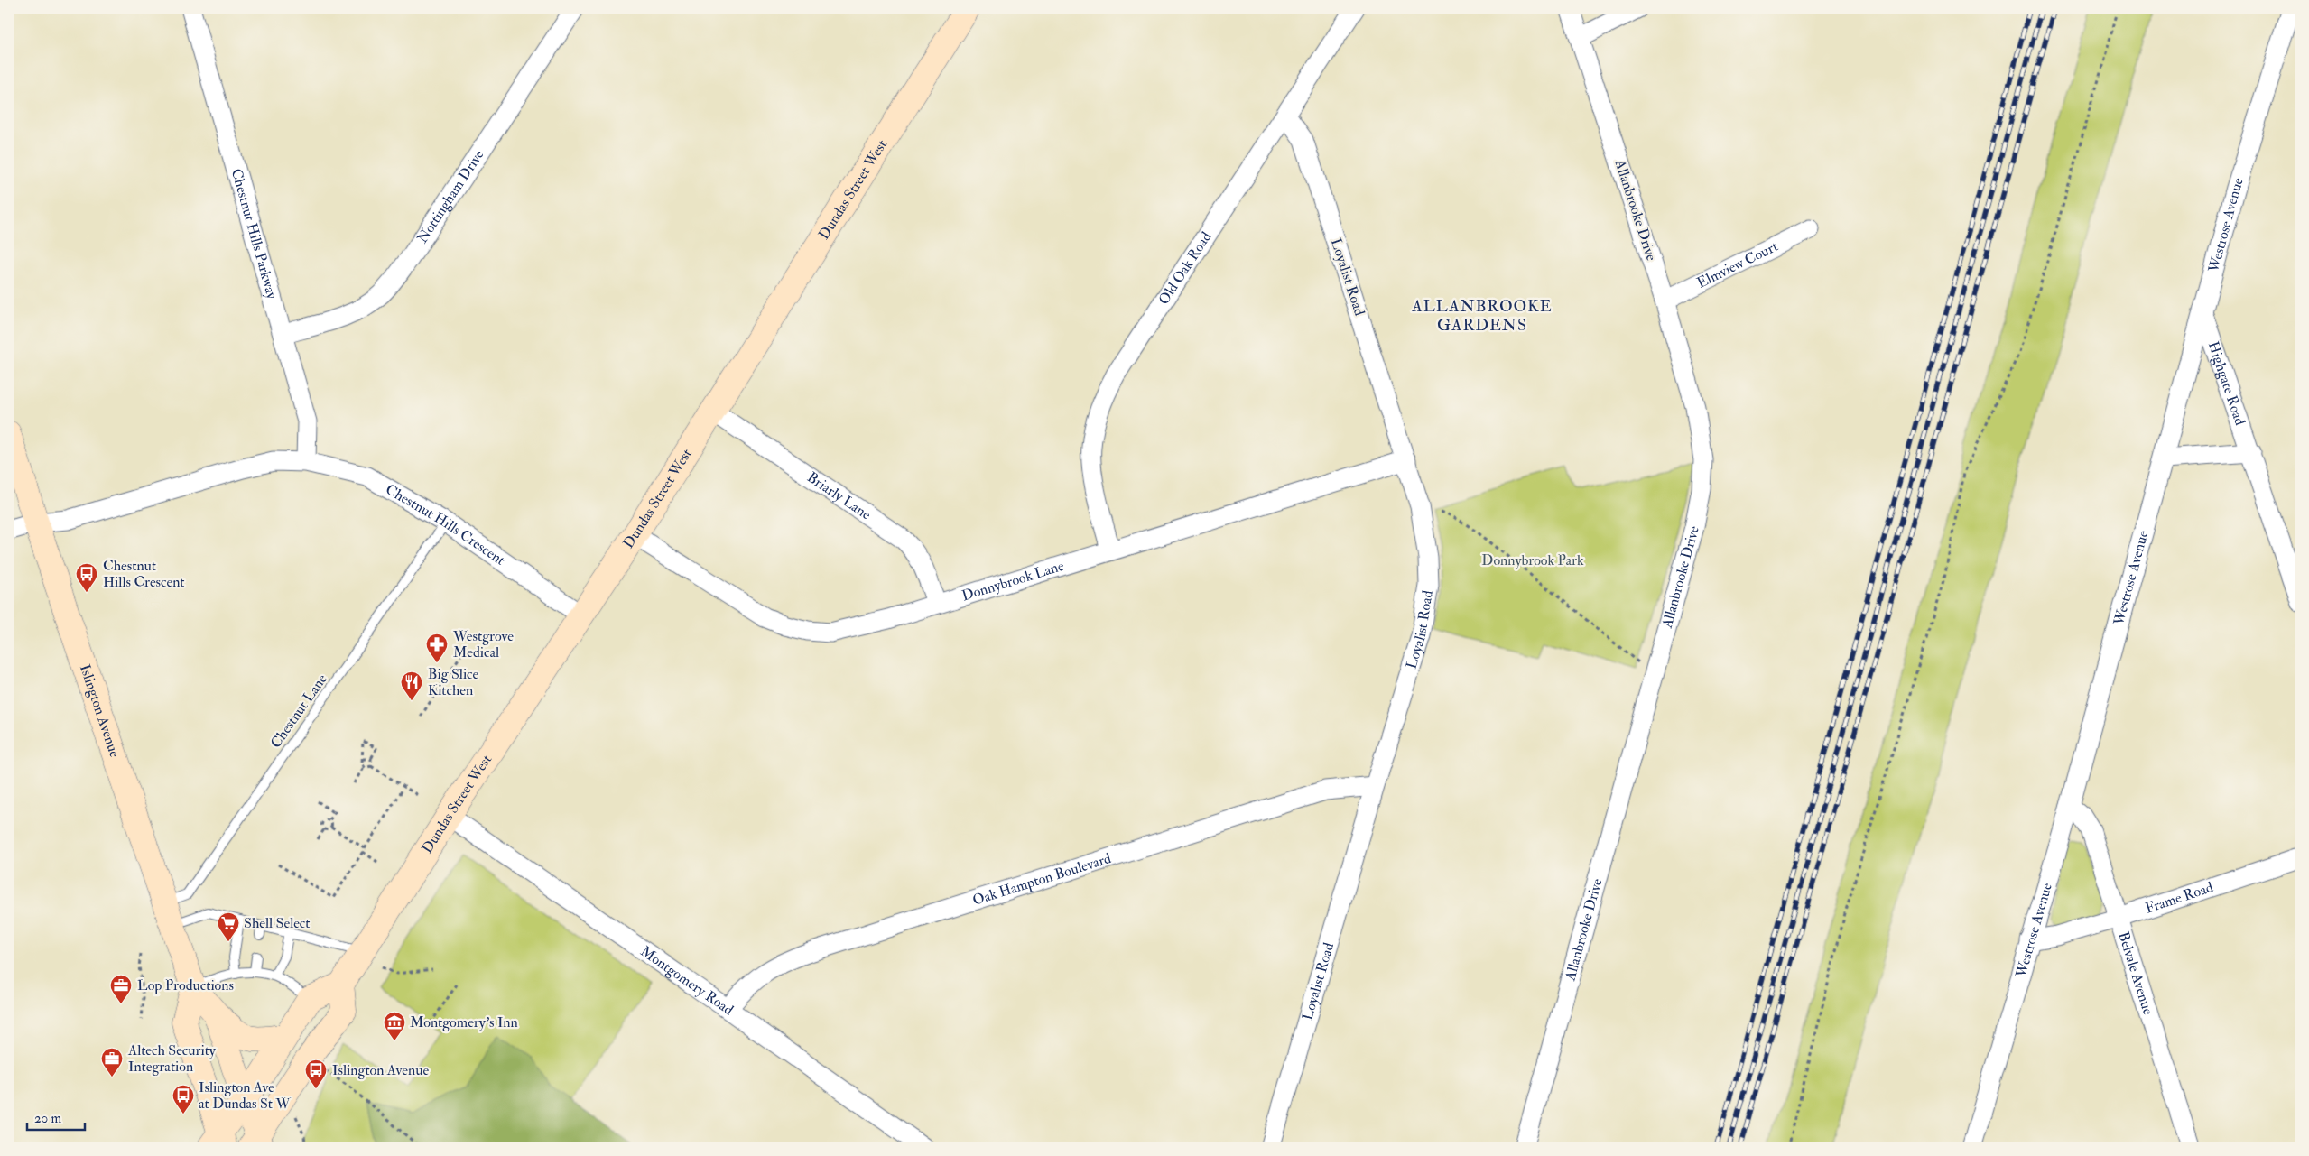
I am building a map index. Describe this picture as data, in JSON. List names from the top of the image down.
{
  "streets": {
    "main road": ["Dundas Street West", "Islington Avenue"],
    "street": [
      "Nottingham Drive",
      "Allanbrooke Drive",
      "Westrose Avenue",
      "Chestnut Hills Parkway",
      "Elmview Court",
      "Old Oak Road",
      "Loyalist Road",
      "Highgate Road",
      "Briarly Lane",
      "Chestnut Hills Crescent",
      "Donnybrook Lane",
      "Oak Hampton Boulevard",
      "Frame Road",
      "Belvale Avenue",
      "Montgomery Road"
    ],
    "lane": ["Chestnut Lane"]
  },
  "crossings": [
    ["Dundas Street West", "Briarly Lane"],
    ["Dundas Street West", "Chestnut Hills Crescent"],
    ["Dundas Street West", "Donnybrook Lane"],
    ["Dundas Street West", "Montgomery Road"],
    ["Nottingham Drive", "Chestnut Hills Parkway"],
    ["Allanbrooke Drive", "Elmview Court"],
    ["Westrose Avenue", "Highgate Road"],
    ["Westrose Avenue", "Frame Road"],
    ["Westrose Avenue", "Belvale Avenue"],
    ["Chestnut Hills Parkway", "Chestnut Hills Crescent"],
    ["Old Oak Road", "Loyalist Road"],
    ["Old Oak Road", "Donnybrook Lane"],
    ["Loyalist Road", "Donnybrook Lane"],
    ["Loyalist Road", "Oak Hampton Boulevard"],
    ["Briarly Lane", "Donnybrook Lane"],
    ["Chestnut Hills Crescent", "Islington Avenue"],
    ["Chestnut Hills Crescent", "Chestnut Lane"],
    ["Islington Avenue", "Chestnut Lane"],
    ["Oak Hampton Boulevard", "Montgomery Road"],
    ["Frame Road", "Belvale Avenue"]
  ],
  "districts": ["ALLANBROOKE GARDENS"],
  "parks": ["Donnybrook Park"],
  "places": {
    "bus stop": ["Chestnut Hills Crescent", "Islington Avenue", "Islington Ave at Dundas St W"],
    "pharmacy": ["Westgrove Medical"],
    "restaurant": ["Big Slice Kitchen"],
    "supermarket": ["Shell Select"],
    "office": ["Lop Productions", "Altech Security Integration"],
    "museum": ["Montgomery's Inn"]
  },
  "scale_bar": "20 m"
}
